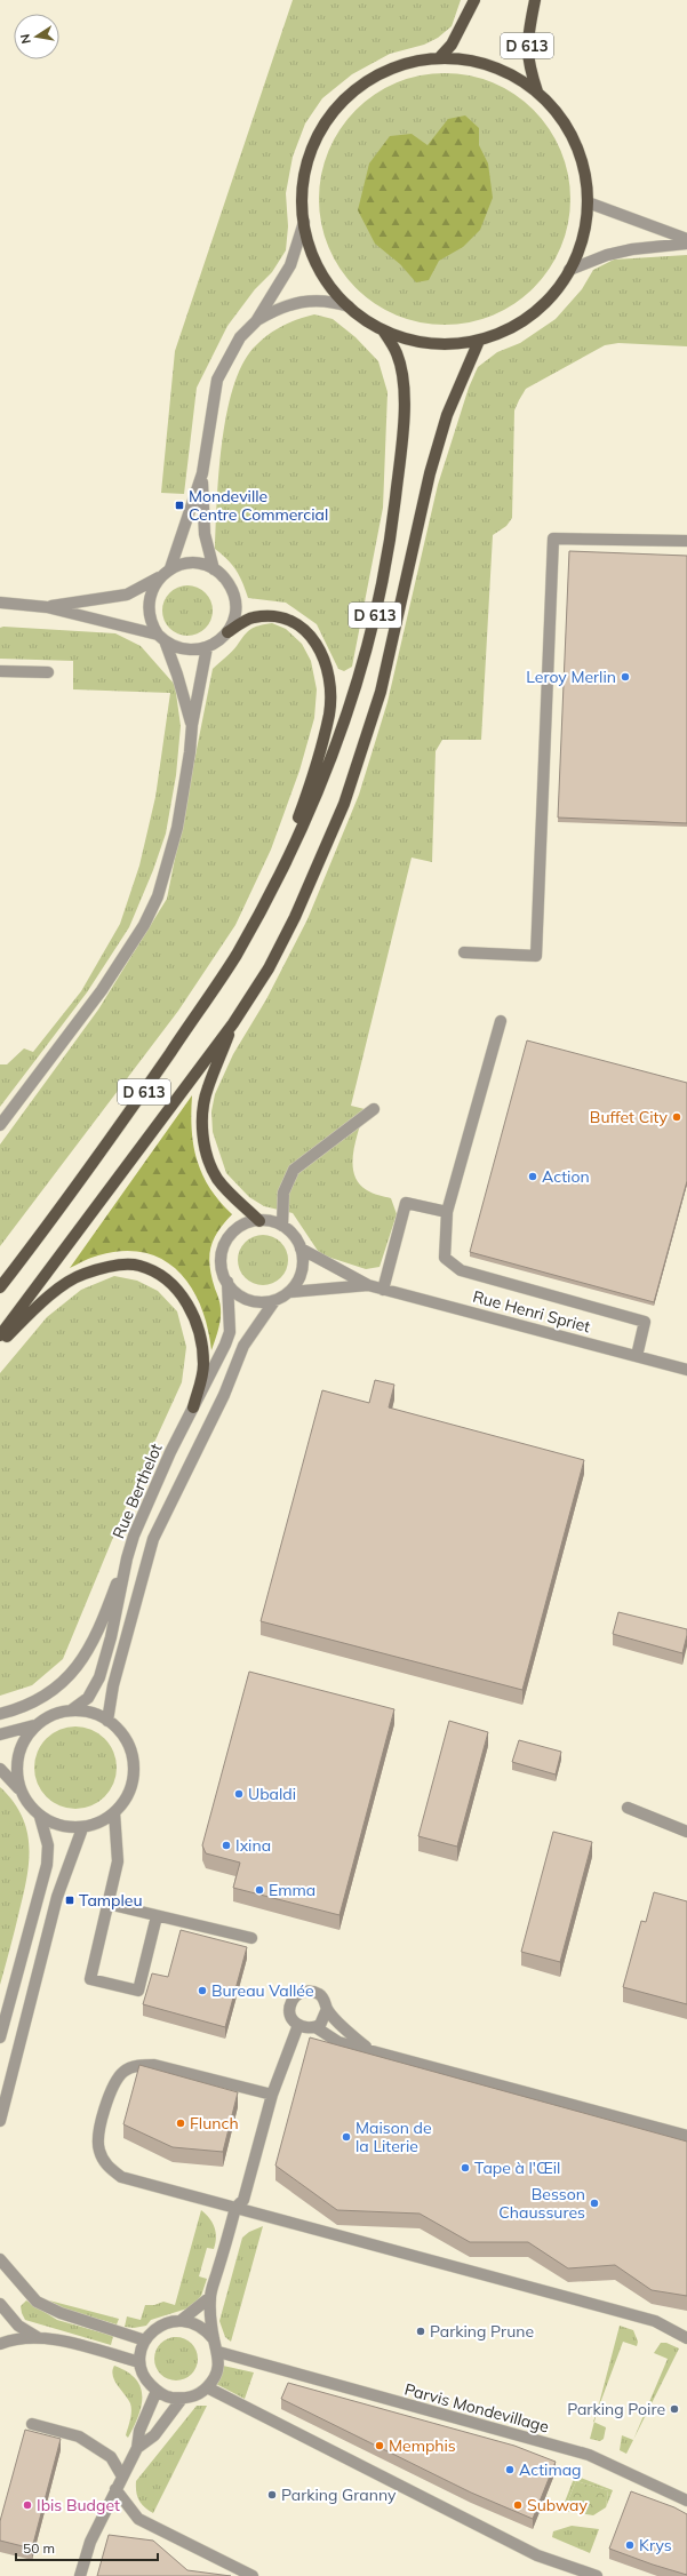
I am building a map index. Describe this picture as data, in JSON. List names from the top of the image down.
{
  "streets": {
    "main road": ["D 613"],
    "street": ["Rue Henri Spriet", "Rue Berthelot", "Parvis Mondevillage"]
  },
  "places": {
    "transit": ["Mondeville Centre Commercial", "Tampleu"],
    "other": [
      "Leroy Merlin",
      "Buffet City",
      "Action",
      "Ubaldi",
      "Ixina",
      "Emma",
      "Bureau Vallée",
      "Flunch",
      "Maison de la Literie",
      "Tape à l'Œil",
      "Besson Chaussures",
      "Parking Prune",
      "Parking Poire",
      "Memphis",
      "Actimag",
      "Parking Granny",
      "Ibis Budget",
      "Subway",
      "Krys"
    ]
  },
  "scale_bar": "50 m",
  "north": "left"
}
